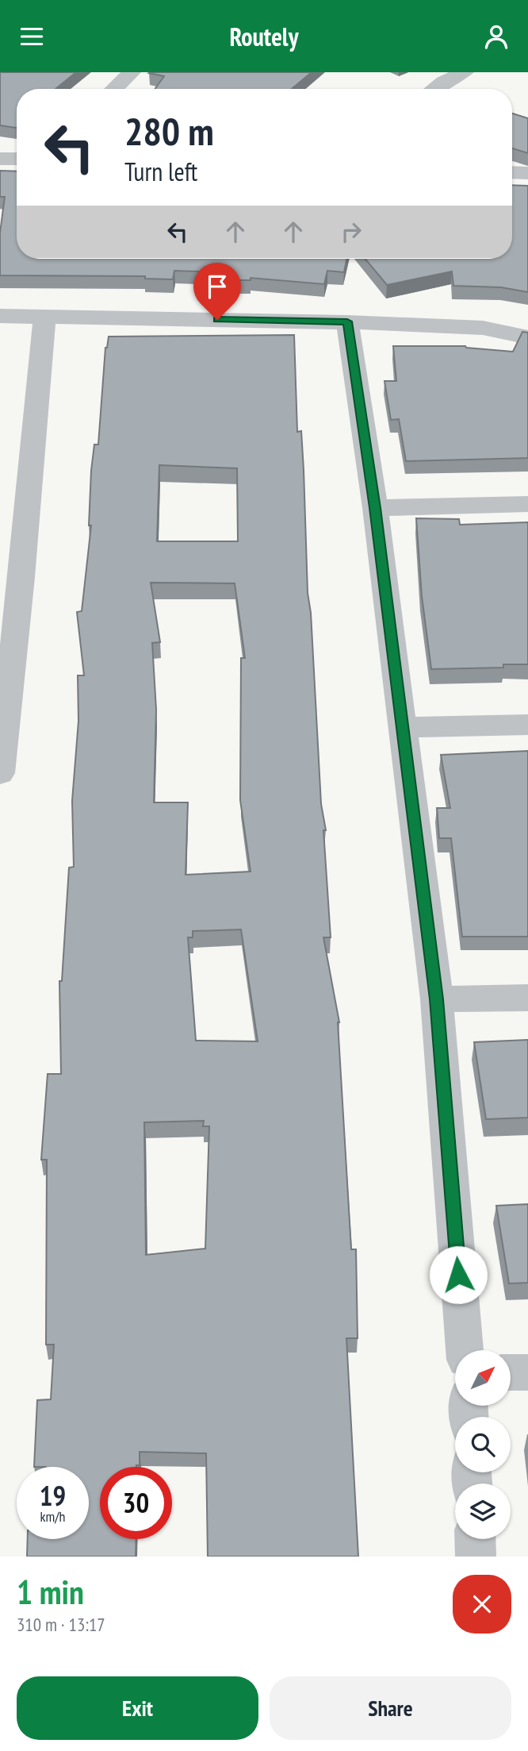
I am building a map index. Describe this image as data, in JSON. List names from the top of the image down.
{
  "north": "top right",
  "page": {
    "header": "Routely",
    "turn": ["280 m", "Turn left"],
    "speed": "19 km/h",
    "limit": "30",
    "heading": ["1 min", "310 m · 13:17"],
    "buttons": ["Exit", "Share"]
  }
}
